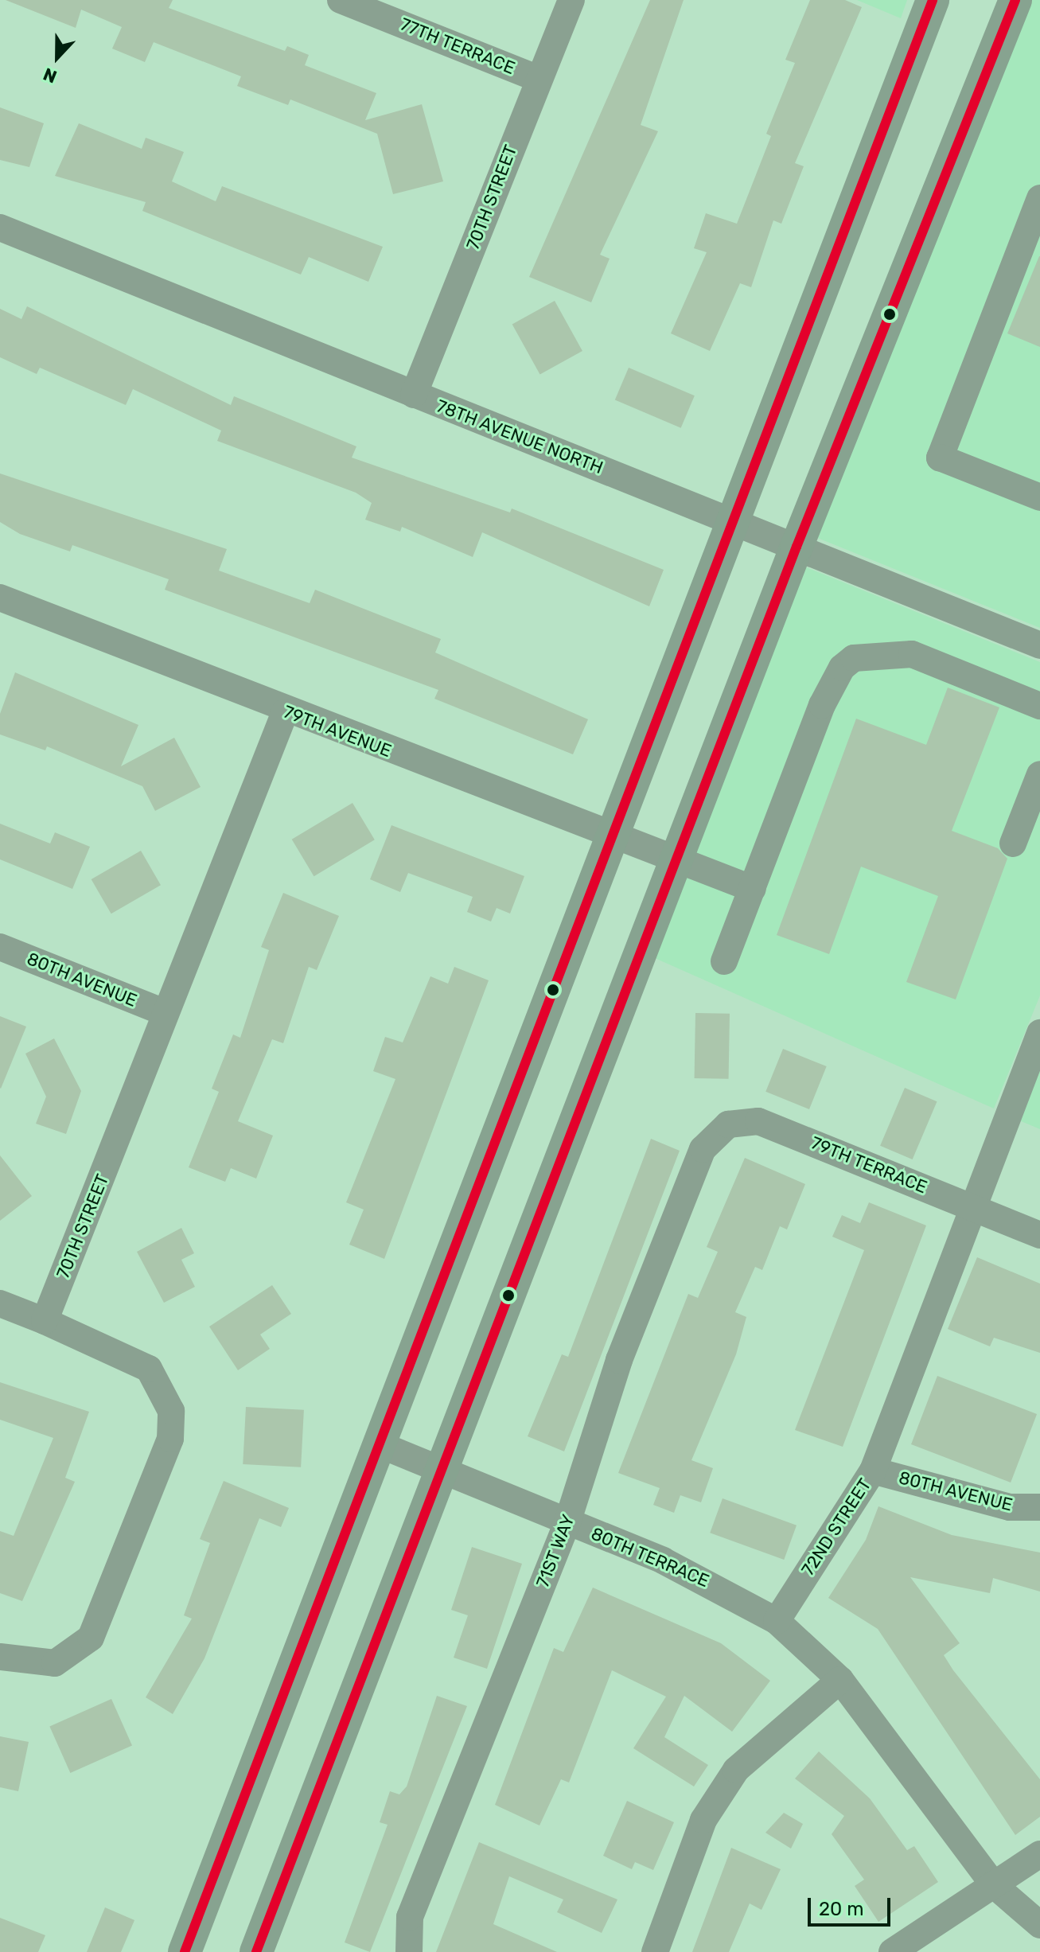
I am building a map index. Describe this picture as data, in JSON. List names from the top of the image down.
{
  "streets": {
    "street": [
      "77TH TERRACE",
      "70TH STREET",
      "78TH AVENUE NORTH",
      "79TH AVENUE",
      "80TH AVENUE",
      "79TH TERRACE",
      "72ND STREET",
      "71ST WAY",
      "80TH TERRACE"
    ]
  },
  "crossings": [
    ["77TH TERRACE", "70TH STREET"],
    ["70TH STREET", "78TH AVENUE NORTH"],
    ["70TH STREET", "79TH AVENUE"],
    ["70TH STREET", "80TH AVENUE"],
    ["80TH AVENUE", "72ND STREET"],
    ["79TH TERRACE", "72ND STREET"],
    ["79TH TERRACE", "71ST WAY"],
    ["72ND STREET", "80TH TERRACE"],
    ["71ST WAY", "80TH TERRACE"]
  ],
  "scale_bar": "20 m",
  "north": "bottom"
}
